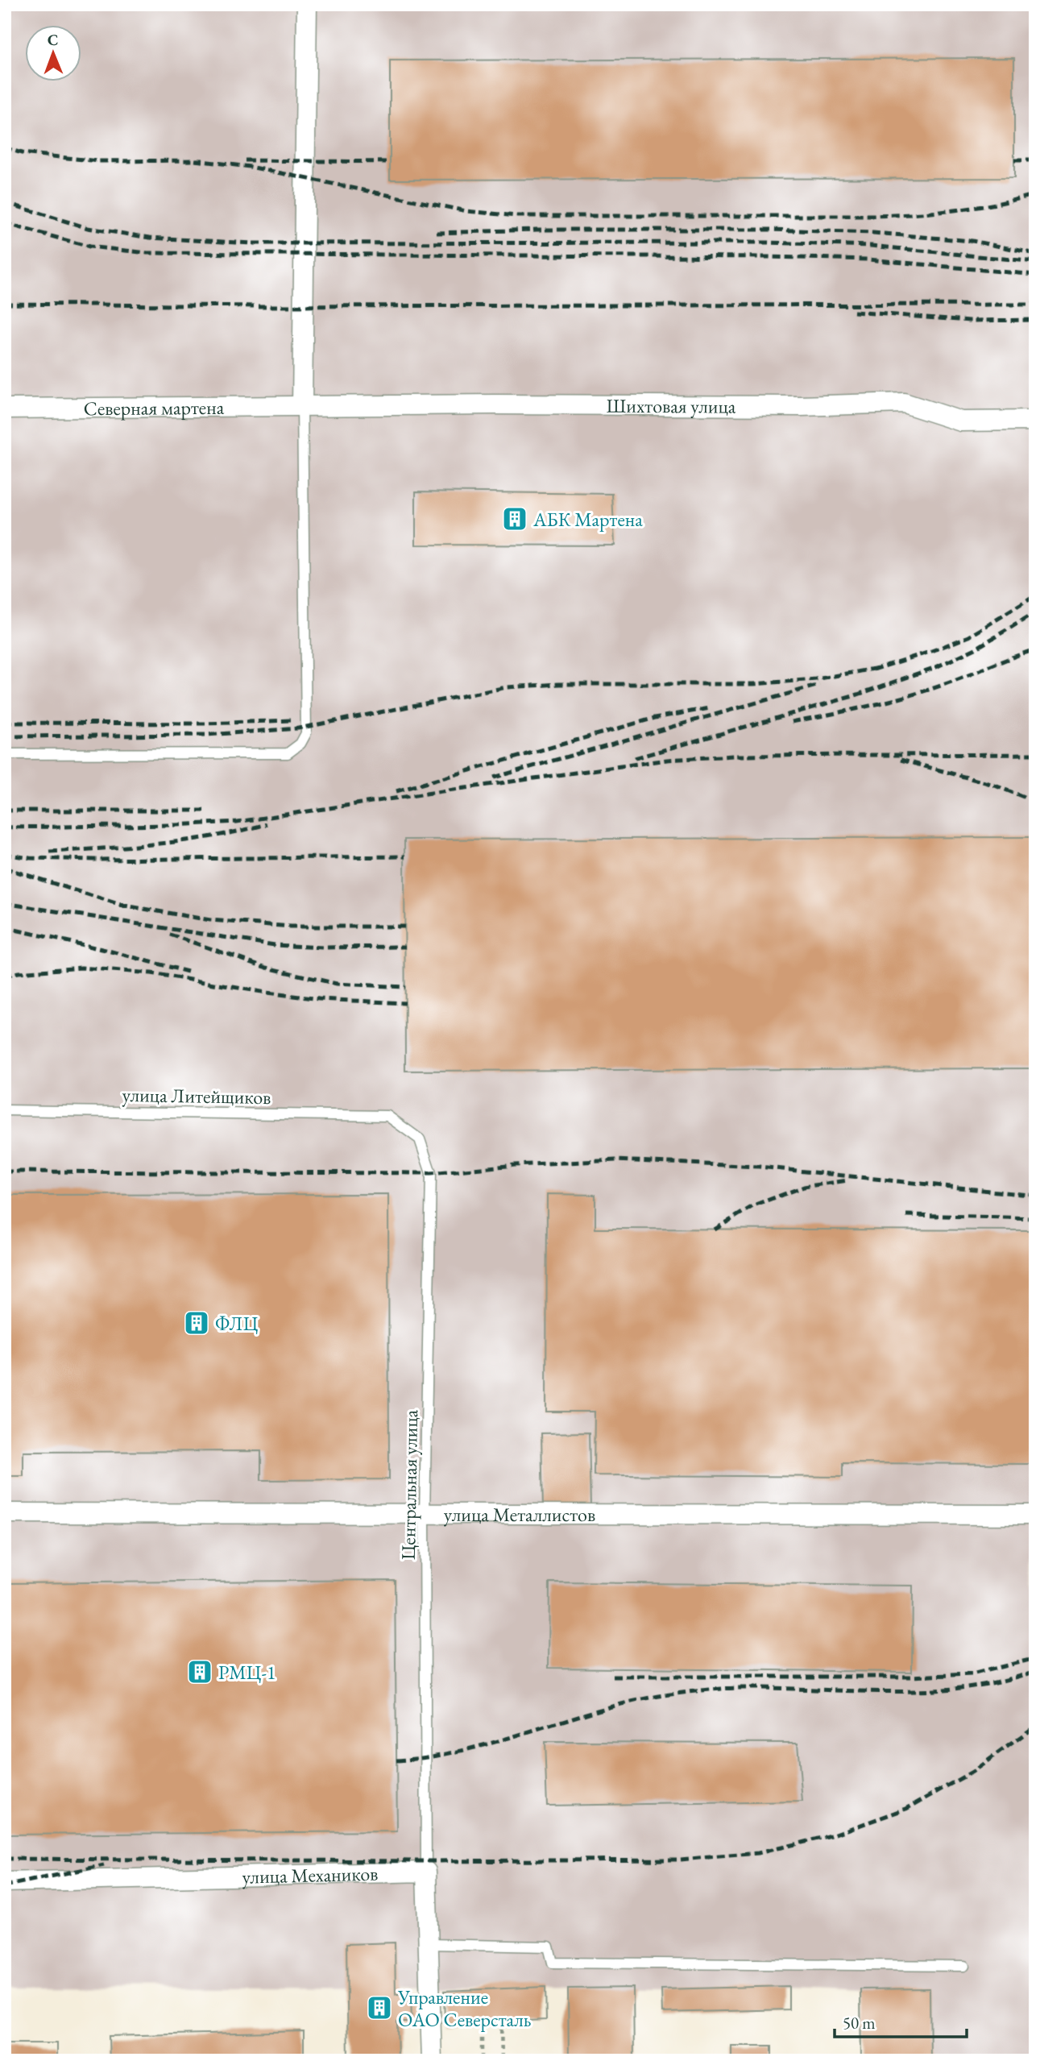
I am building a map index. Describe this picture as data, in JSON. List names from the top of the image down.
{
  "streets": {
    "street": [
      "Шихтовая улица",
      "Северная мартена",
      "улица Металлистов",
      "улица Механиков"
    ],
    "lane": ["улица Литейщиков", "Центральная улица"]
  },
  "crossings": [
    ["Шихтовая улица", "Северная мартена"],
    ["улица Литейщиков", "Центральная улица"],
    ["Центральная улица", "улица Металлистов"],
    ["Центральная улица", "улица Механиков"]
  ],
  "places": {
    "building": [
      "АБК Мартена",
      "ФЛЦ",
      "РМЦ-1",
      "Управление OAO Северсталь"
    ]
  },
  "scale_bar": "50 m",
  "north": "top"
}
